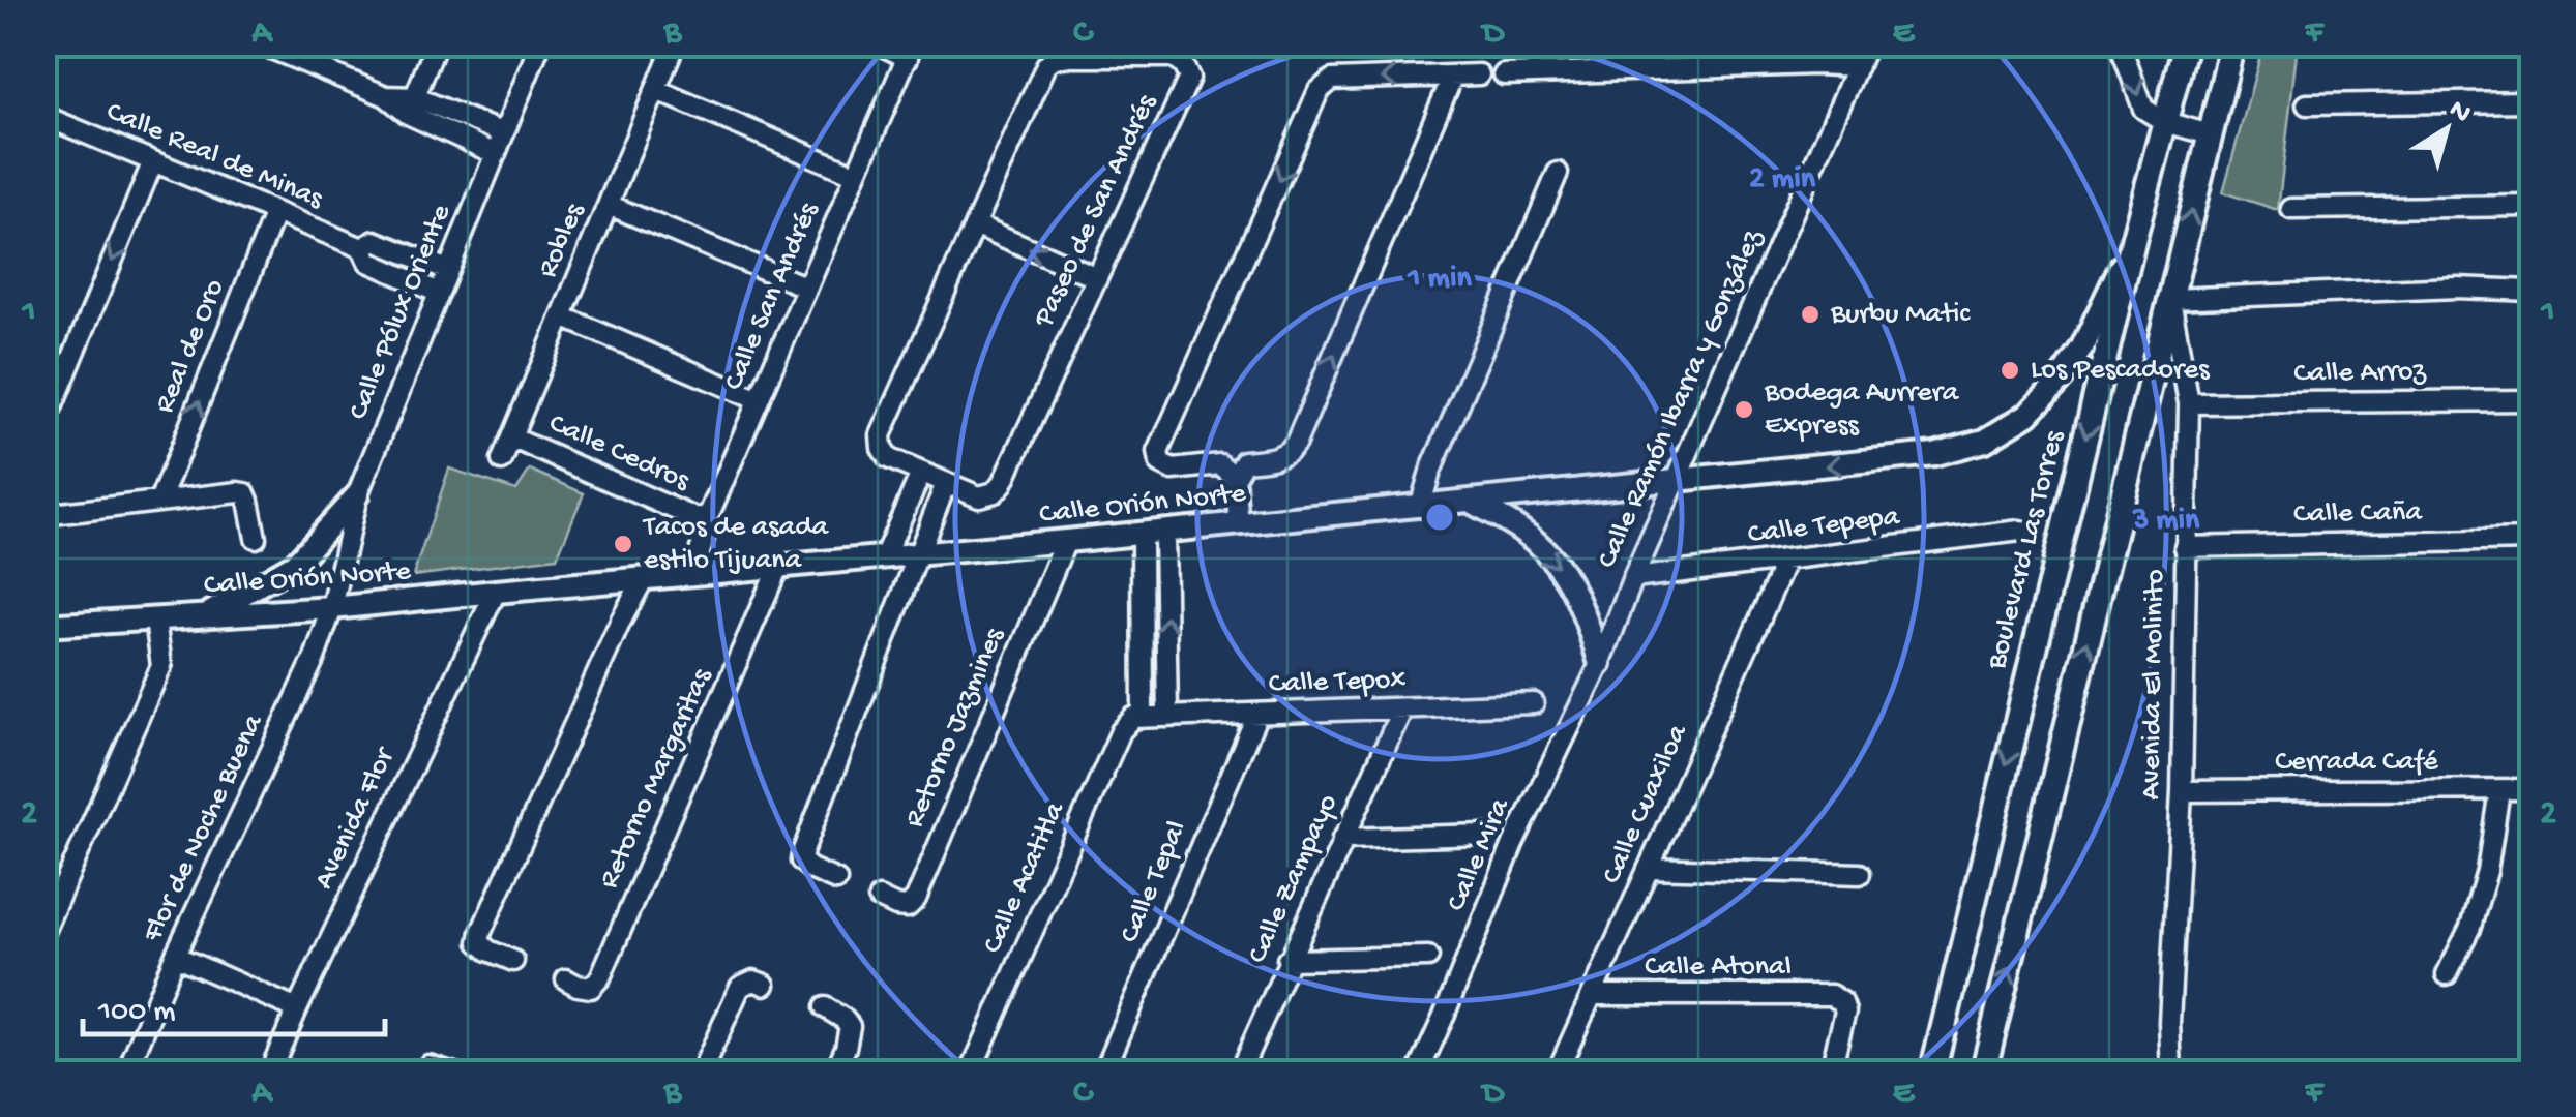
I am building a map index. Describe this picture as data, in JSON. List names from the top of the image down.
{
  "streets": {
    "main road": ["Boulevard Las Torres"],
    "street": [
      "Calle Real de Minas",
      "Paseo de San Andrés",
      "Robles",
      "Calle San Andrés",
      "Calle Pólux Oriente",
      "Real de Oro",
      "Calle Arroz",
      "Calle Ramón Ibarra y González",
      "Calle Cedros",
      "Calle Orión Norte",
      "Calle Caña",
      "Calle Tepepa",
      "Calle Tepox",
      "Avenida El Molinito",
      "Retorno Jazmines",
      "Cerrada Café",
      "Retorno Margaritas",
      "Calle Cuaxiloa",
      "Avenida Flor",
      "Flor de Noche Buena",
      "Calle Mira",
      "Calle Acatitla",
      "Calle Zampayo",
      "Calle Tepal",
      "Calle Atonal"
    ]
  },
  "crossings": [
    ["Calle Real de Minas", "Calle Pólux Oriente"],
    ["Calle Real de Minas", "Real de Oro"],
    ["Robles", "Calle Cedros"],
    ["Calle San Andrés", "Calle Cedros"],
    ["Calle San Andrés", "Calle Orión Norte"],
    ["Calle Pólux Oriente", "Calle Orión Norte"],
    ["Calle Pólux Oriente", "Flor de Noche Buena"],
    ["Calle Arroz", "Avenida El Molinito"],
    ["Calle Ramón Ibarra y González", "Calle Orión Norte"],
    ["Calle Ramón Ibarra y González", "Calle Tepepa"],
    ["Calle Ramón Ibarra y González", "Calle Mira"],
    ["Calle Orión Norte", "Boulevard Las Torres"],
    ["Calle Orión Norte", "Retorno Jazmines"],
    ["Calle Orión Norte", "Retorno Margaritas"],
    ["Calle Orión Norte", "Avenida Flor"],
    ["Calle Orión Norte", "Flor de Noche Buena"],
    ["Calle Caña", "Avenida El Molinito"],
    ["Calle Tepepa", "Calle Cuaxiloa"],
    ["Calle Tepox", "Calle Acatitla"],
    ["Calle Tepox", "Calle Zampayo"],
    ["Calle Tepox", "Calle Tepal"],
    ["Avenida El Molinito", "Cerrada Café"],
    ["Calle Cuaxiloa", "Calle Atonal"]
  ],
  "places": [
    "Burbu Matic",
    "Los Pescadores",
    "Bodega Aurrera Express",
    "Tacos de asada estilo Tijuana"
  ],
  "scale_bar": "100 m",
  "north": "top right",
  "grid": {
    "columns": [
      "A",
      "B",
      "C",
      "D",
      "E",
      "F"
    ],
    "rows": ["1", "2"]
  },
  "rings": ["2 min", "1 min", "3 min"]
}
